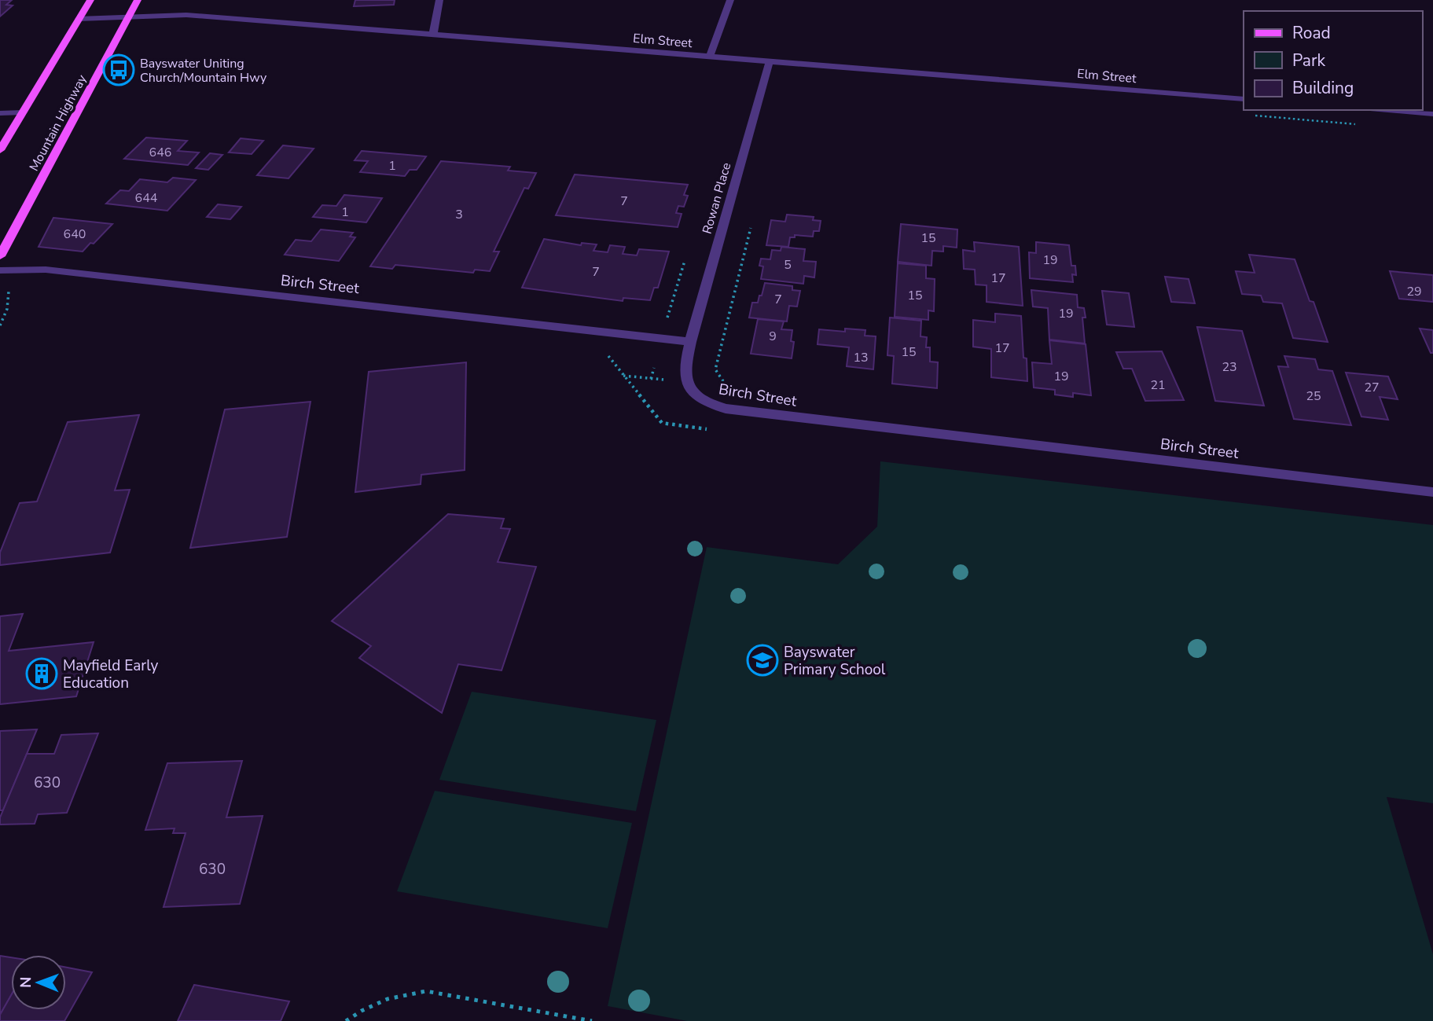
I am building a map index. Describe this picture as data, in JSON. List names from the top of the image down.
{
  "streets": {
    "main road": ["Mountain Highway"],
    "street": ["Elm Street", "Rowan Place", "Birch Street"]
  },
  "crossings": [
    ["Elm Street", "Mountain Highway"],
    ["Elm Street", "Rowan Place"],
    ["Rowan Place", "Birch Street"]
  ],
  "places": {
    "bus stop": ["Bayswater Uniting Church/Mountain Hwy"],
    "school or university": ["Bayswater Primary School"],
    "building": ["Mayfield Early Education"]
  },
  "house_numbers": [
    "646",
    "1",
    "644",
    "7",
    "1",
    "3",
    "640",
    "15",
    "19",
    "5",
    "7",
    "17",
    "29",
    "15",
    "7",
    "19",
    "9",
    "17",
    "15",
    "13",
    "23",
    "19",
    "21",
    "27",
    "25",
    "630",
    "630"
  ],
  "legend": ["Road", "Park", "Building"],
  "north": "left"
}
